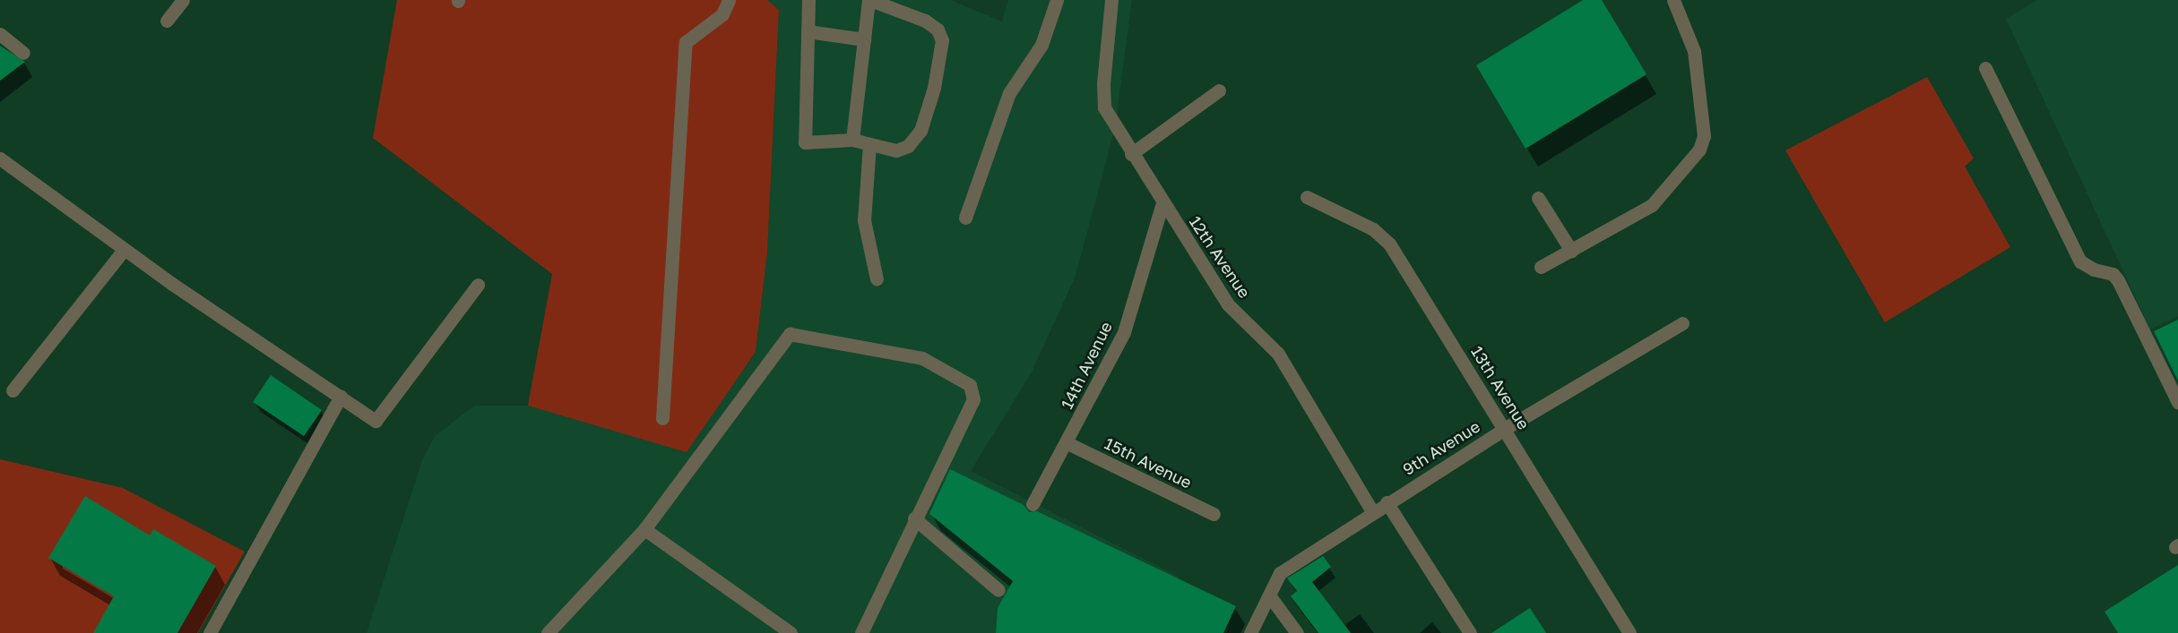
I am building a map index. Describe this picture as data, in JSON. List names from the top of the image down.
{
  "streets": {
    "street": [
      "12th Avenue",
      "14th Avenue",
      "13th Avenue",
      "9th Avenue",
      "15th Avenue"
    ]
  },
  "crossings": [
    ["12th Avenue", "14th Avenue"],
    ["12th Avenue", "9th Avenue"],
    ["14th Avenue", "15th Avenue"],
    ["13th Avenue", "9th Avenue"]
  ]
}
